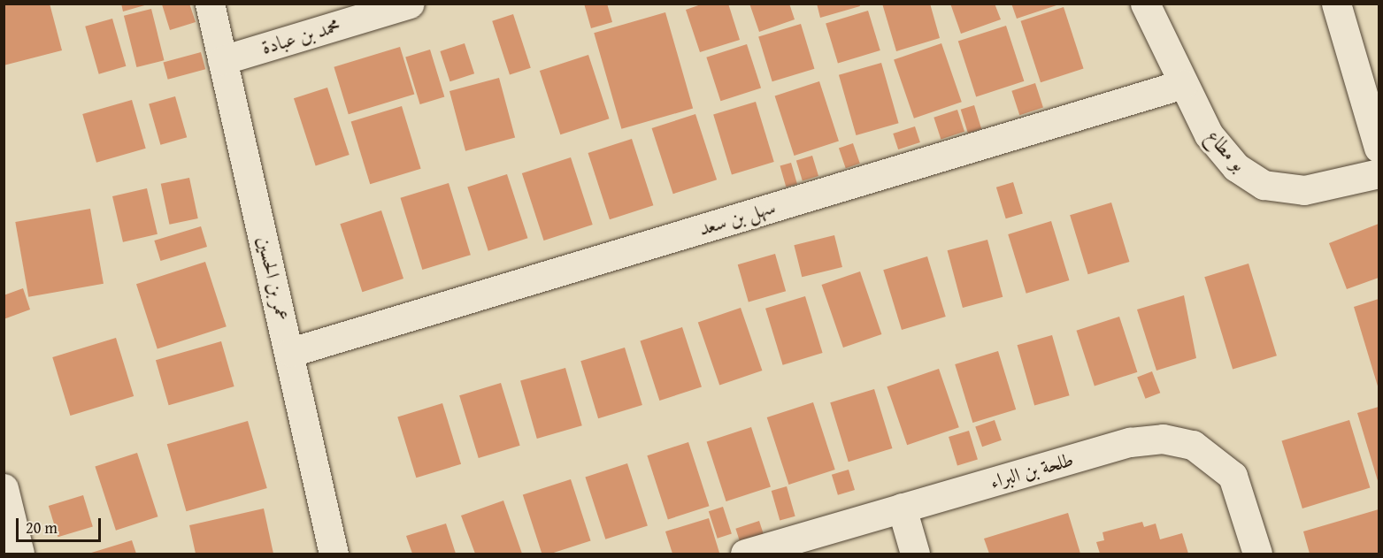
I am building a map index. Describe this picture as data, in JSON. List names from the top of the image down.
{
  "streets": {
    "street": [
      "محمد بن عبادة",
      "بو مطاع",
      "سهل بن سعد",
      "عمر بن الحسين",
      "طلحة بن البراء"
    ]
  },
  "crossings": [
    ["محمد بن عبادة", "عمر بن الحسين"],
    ["بو مطاع", "سهل بن سعد"],
    ["سهل بن سعد", "عمر بن الحسين"]
  ],
  "scale_bar": "20 m"
}
